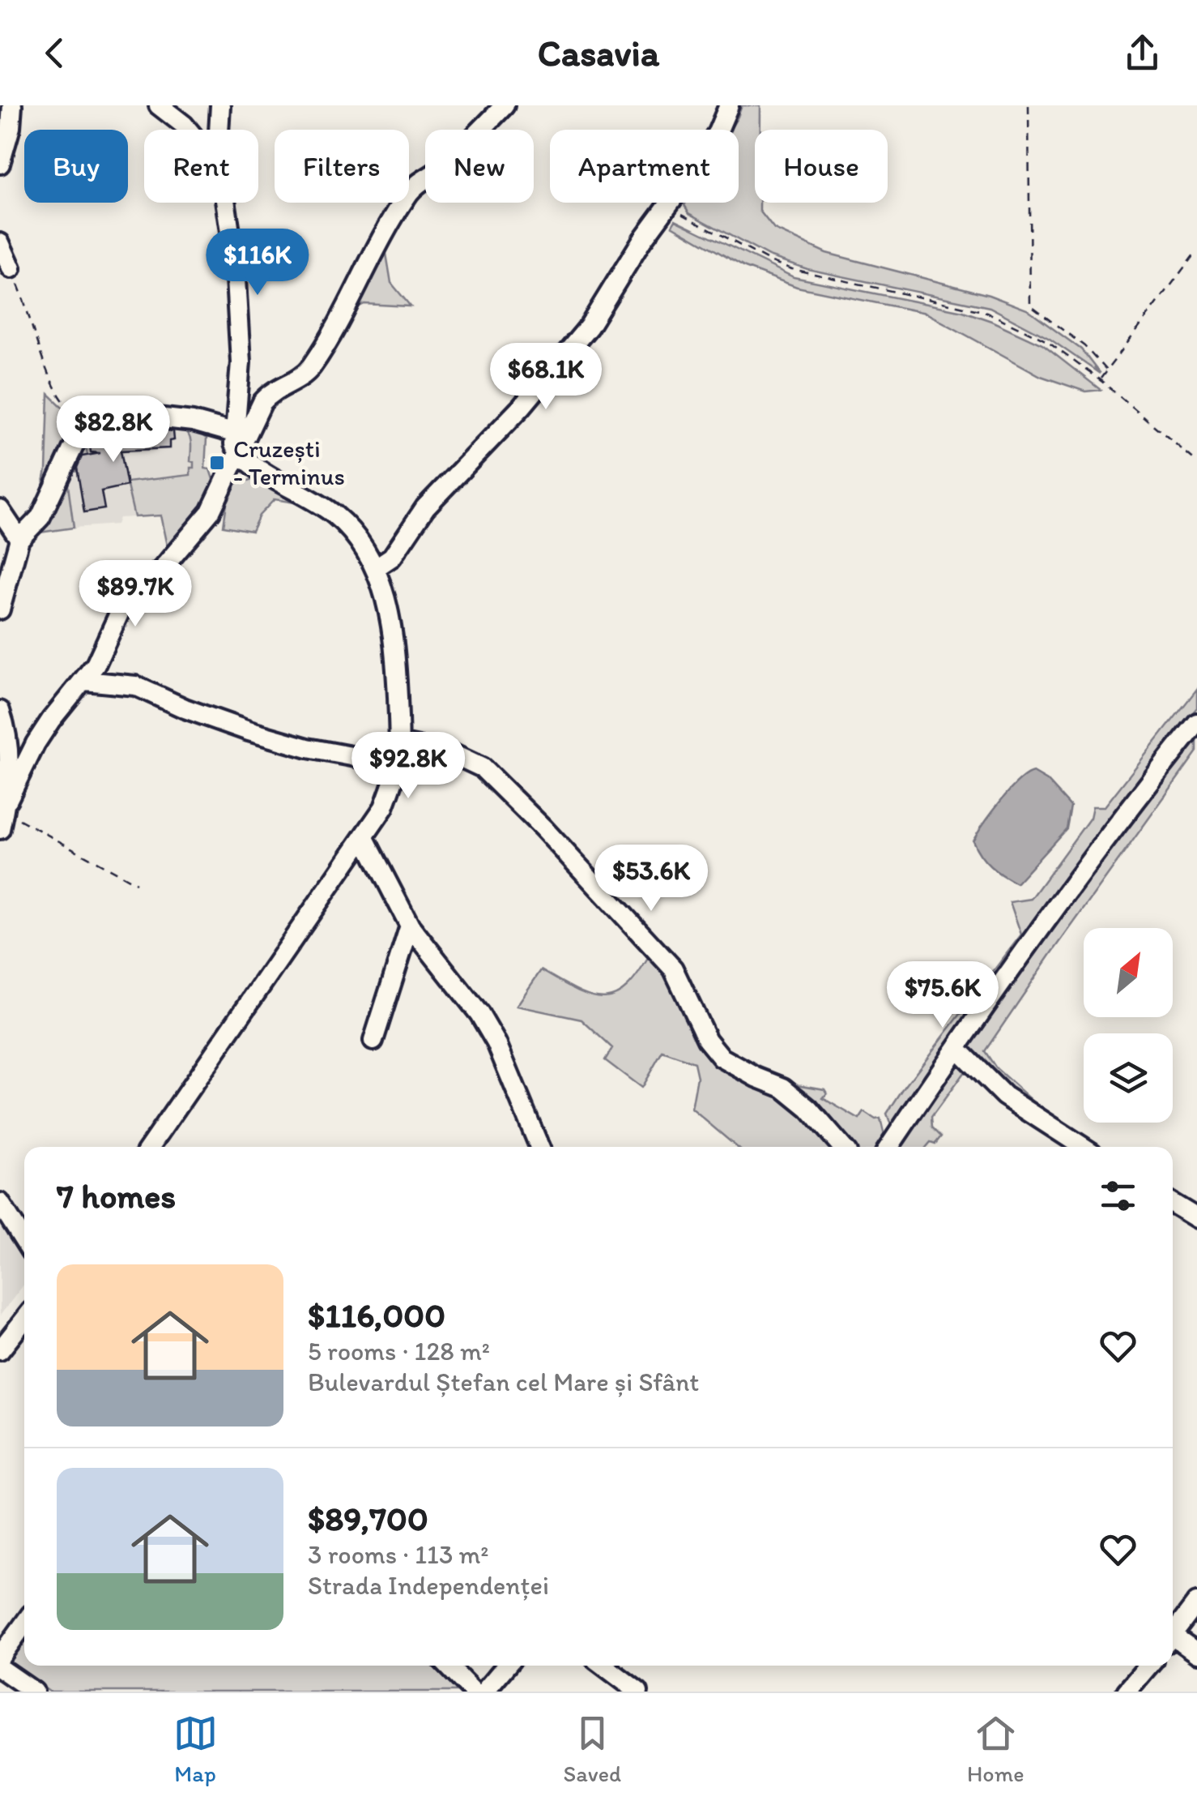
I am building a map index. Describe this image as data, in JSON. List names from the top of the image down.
{
  "places": {
    "transit": ["Cruzești - Terminus"]
  },
  "north": "top right",
  "page": {
    "header": "Casavia",
    "chip": [
      "Buy",
      "Rent",
      "Filters",
      "New",
      "Apartment",
      "House"
    ],
    "price": [
      "$116K",
      "$68.1K",
      "$82.8K",
      "$89.7K",
      "$92.8K",
      "$53.6K",
      "$75.6K"
    ],
    "heading": "7 homes",
    "list": [
      {
        "name": "$116,000",
        "note": "5 rooms · 128 m² · Bulevardul Ștefan cel Mare și Sfânt"
      },
      {
        "name": "$89,700",
        "note": "3 rooms · 113 m² · Strada Independenței"
      }
    ],
    "tabs": ["Map", "Saved", "Home"]
  }
}
